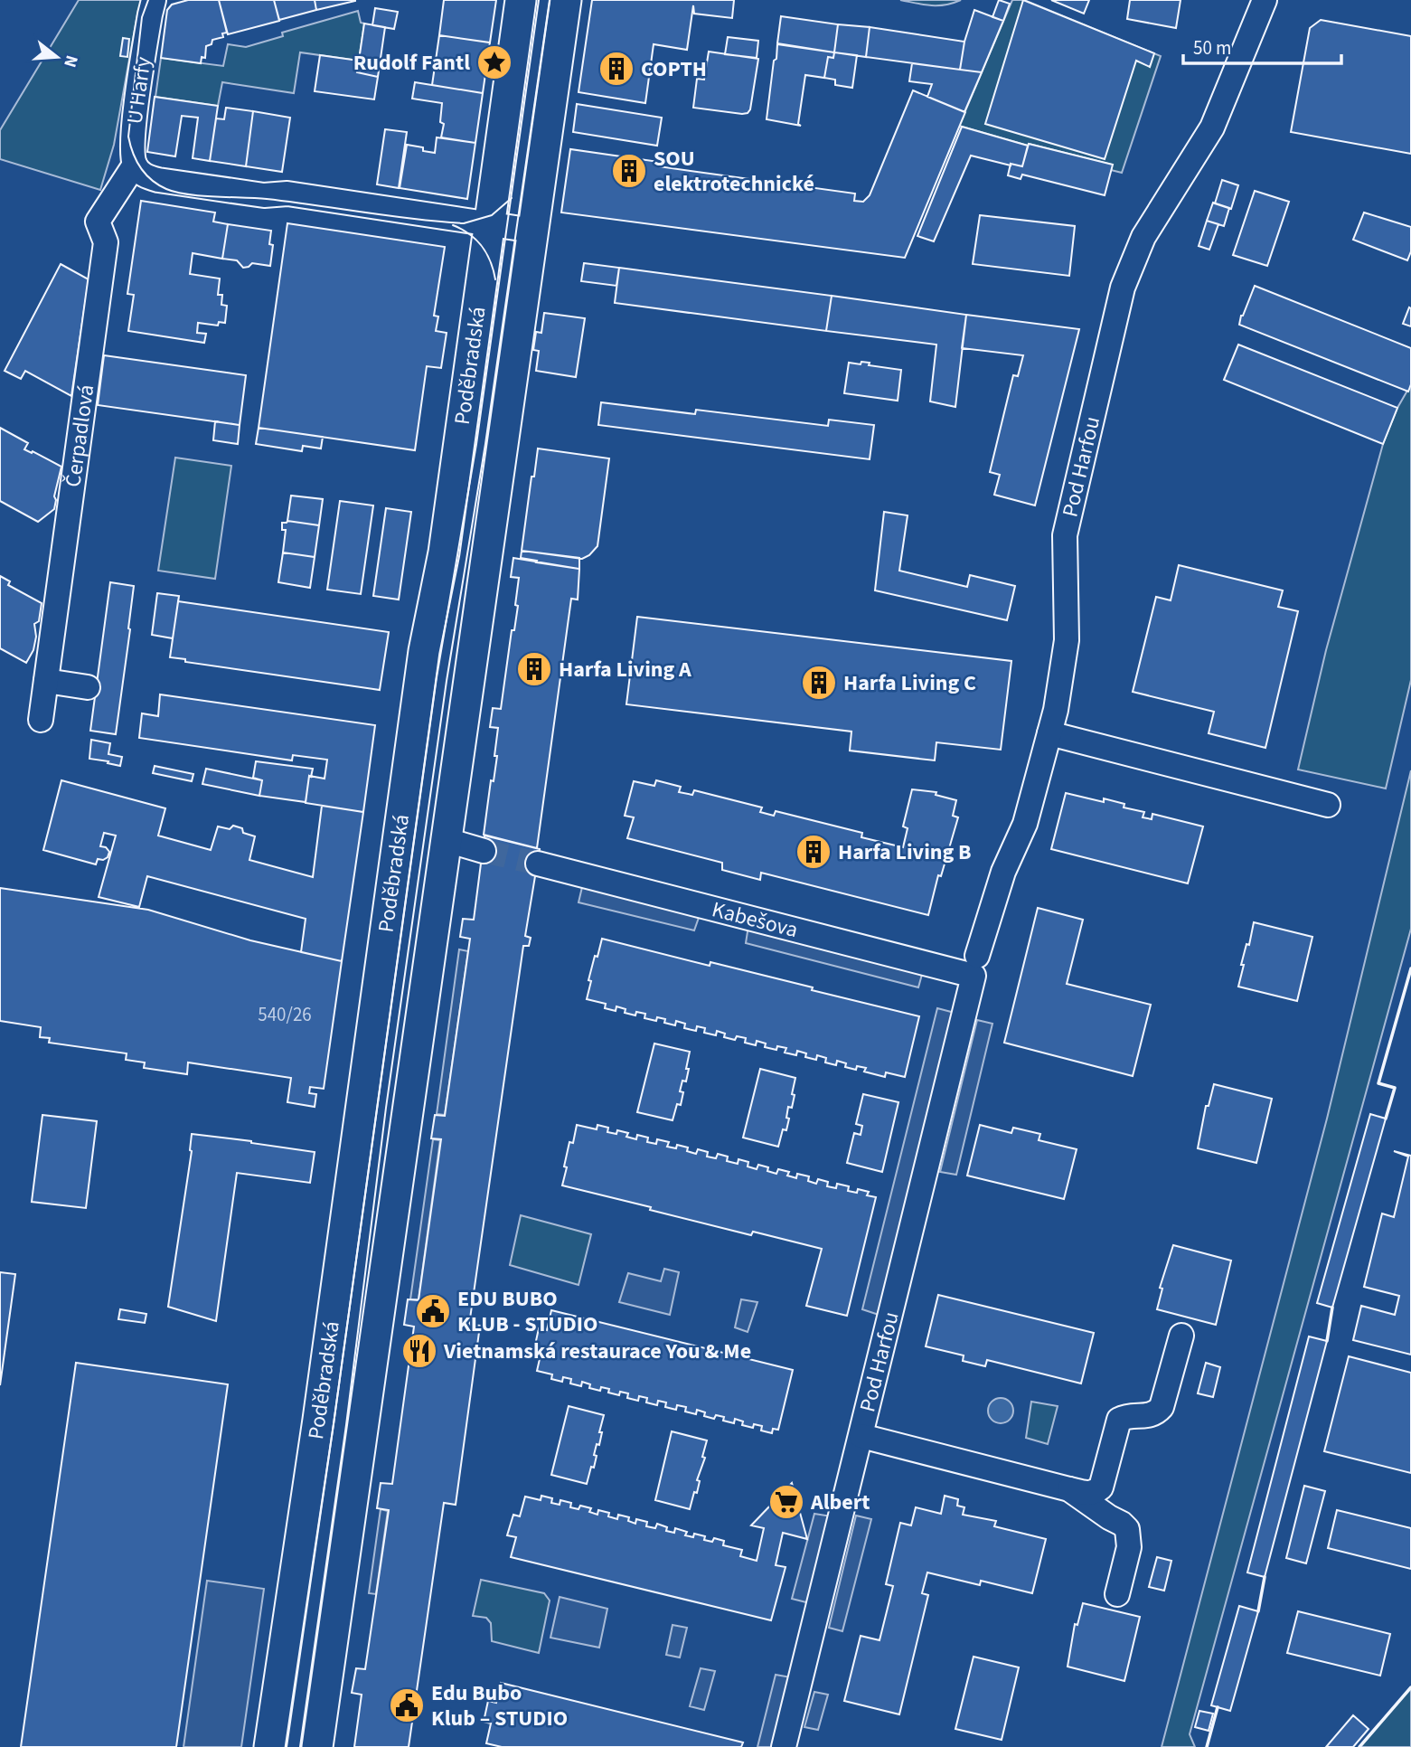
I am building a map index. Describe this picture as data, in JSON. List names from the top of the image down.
{
  "streets": {
    "main road": ["Poděbradská"],
    "street": [
      "U Harfy",
      "Čerpadlová",
      "Pod Harfou",
      "Kabešova"
    ]
  },
  "crossings": [
    ["U Harfy", "Čerpadlová"],
    ["Pod Harfou", "Kabešova"]
  ],
  "places": {
    "place": ["Rudolf Fantl"],
    "building": [
      "COPTH",
      "SOU elektrotechnické",
      "Harfa Living A",
      "Harfa Living C",
      "Harfa Living B"
    ],
    "public building": ["EDU BUBO KLUB - STUDIO", "Edu Bubo Klub – STUDIO"],
    "restaurant": ["Vietnamská restaurace You & Me"],
    "supermarket": ["Albert"]
  },
  "house_numbers": ["540/26"],
  "scale_bar": "50 m",
  "north": "right"
}
